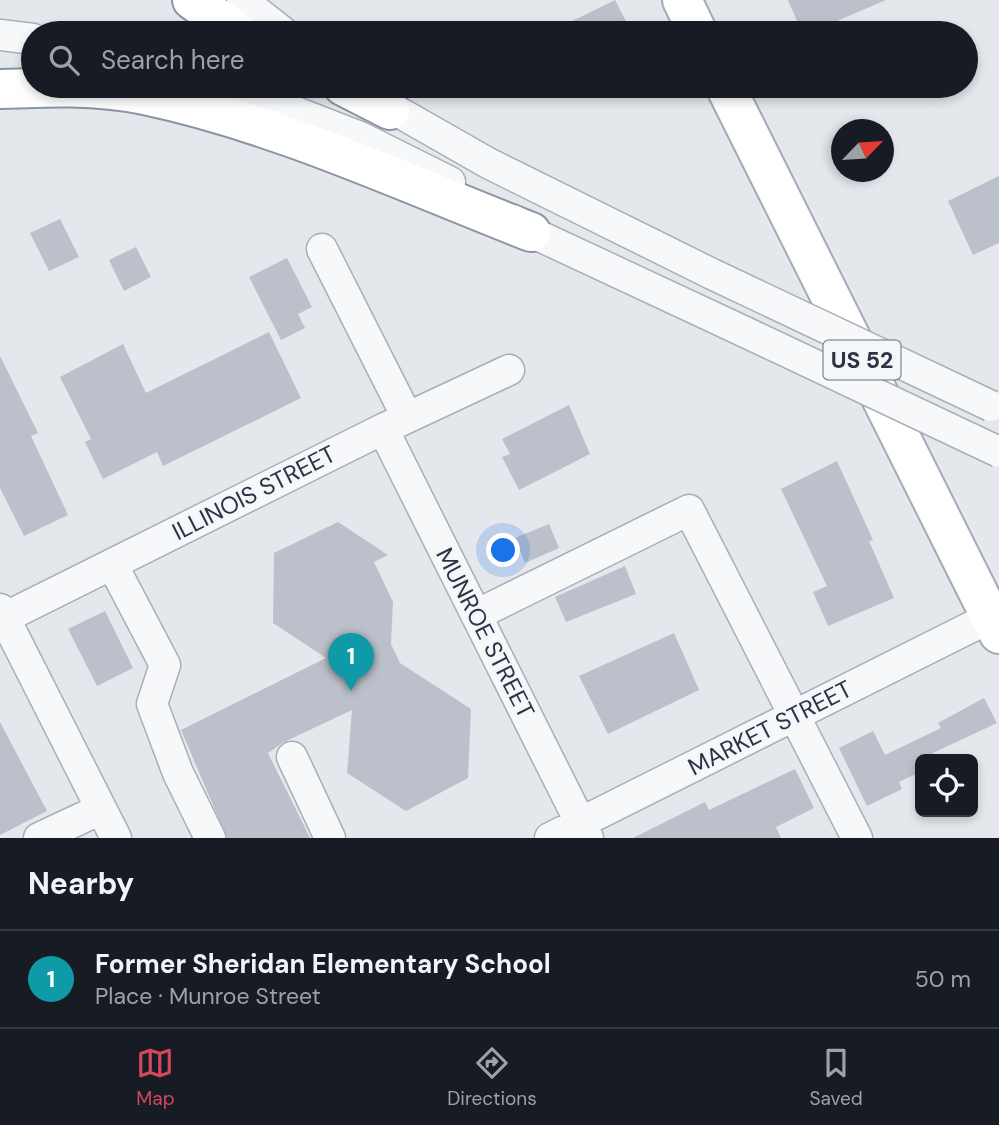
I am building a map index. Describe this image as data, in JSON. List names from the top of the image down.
{
  "streets": {
    "main road": ["US 52"],
    "street": ["ILLINOIS STREET", "MUNROE STREET", "MARKET STREET"]
  },
  "crossings": [
    ["US 52", "MARKET STREET"],
    ["ILLINOIS STREET", "MUNROE STREET"],
    ["MUNROE STREET", "MARKET STREET"]
  ],
  "north": "top right",
  "page": {
    "search": "Search here",
    "pins": "1",
    "heading": "Nearby",
    "list": [
      {
        "mark": "1",
        "name": "Former Sheridan Elementary School",
        "note": "Place · Munroe Street",
        "value": "50 m"
      }
    ],
    "nav": ["Map", "Directions", "Saved"]
  }
}
